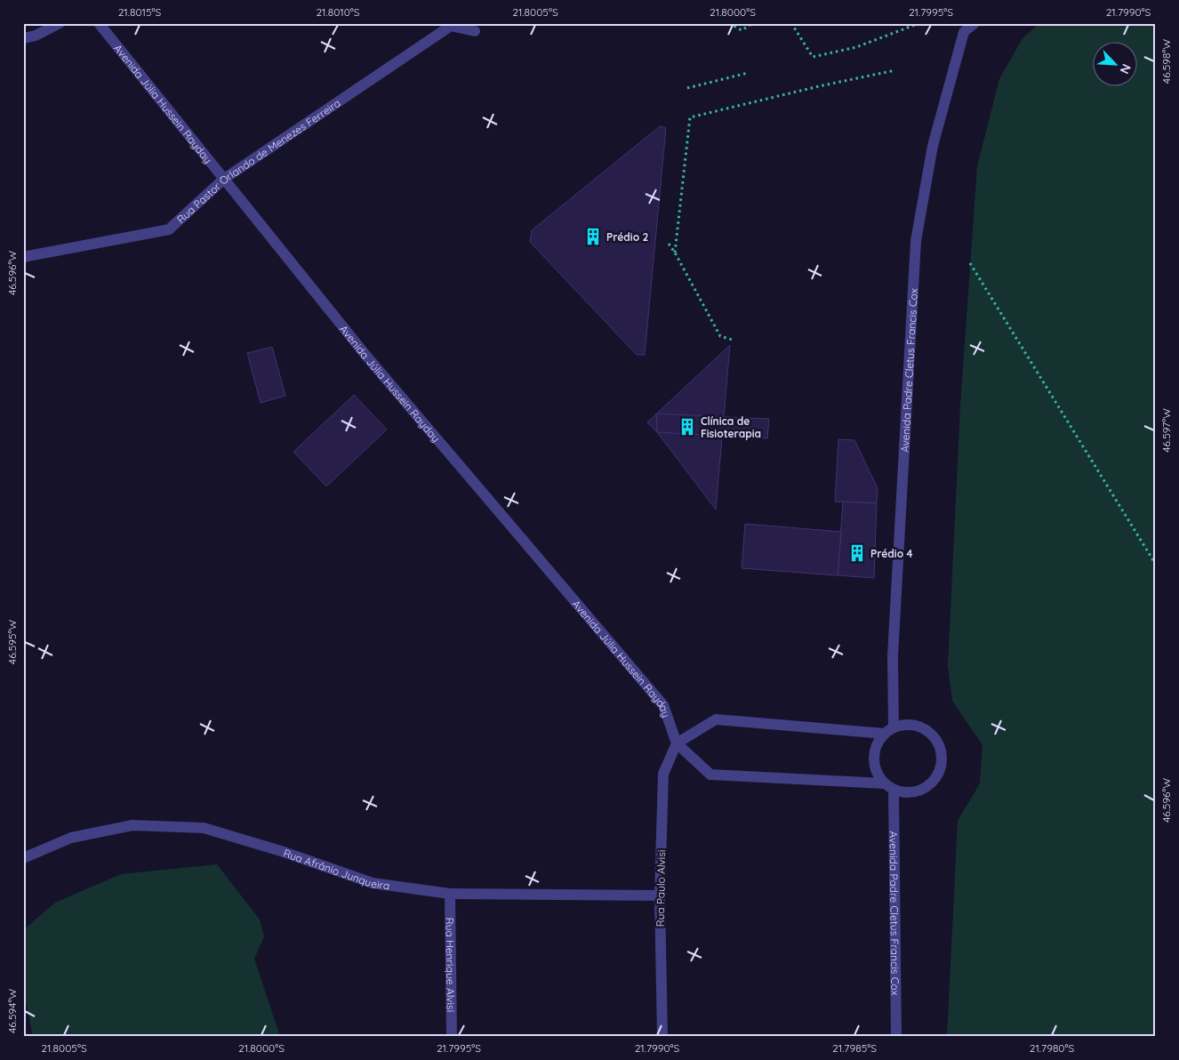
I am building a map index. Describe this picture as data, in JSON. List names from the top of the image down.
{
  "streets": {
    "street": [
      "Avenida Júlia Hussein Rayday",
      "Rua Pastor Orlando de Menezes Ferreira",
      "Avenida Padre Cletus Francis Cox",
      "Rua Afrânio Junqueira",
      "Rua Paulo Alvisi",
      "Rua Henrique Alvisi"
    ]
  },
  "crossings": [
    ["Avenida Júlia Hussein Rayday", "Rua Pastor Orlando de Menezes Ferreira"],
    ["Avenida Júlia Hussein Rayday", "Rua Paulo Alvisi"],
    ["Rua Afrânio Junqueira", "Rua Paulo Alvisi"],
    ["Rua Afrânio Junqueira", "Rua Henrique Alvisi"]
  ],
  "places": {
    "building": ["Prédio 2", "Clínica de Fisioterapia", "Prédio 4"]
  },
  "north": "bottom right",
  "coordinates": [
    "21.8015°S",
    "21.8010°S",
    "21.8005°S",
    "21.8000°S",
    "21.7995°S",
    "21.7990°S",
    "46.598°W",
    "46.596°W",
    "46.597°W",
    "46.595°W",
    "46.594°W",
    "21.7985°S",
    "21.7980°S"
  ]
}
